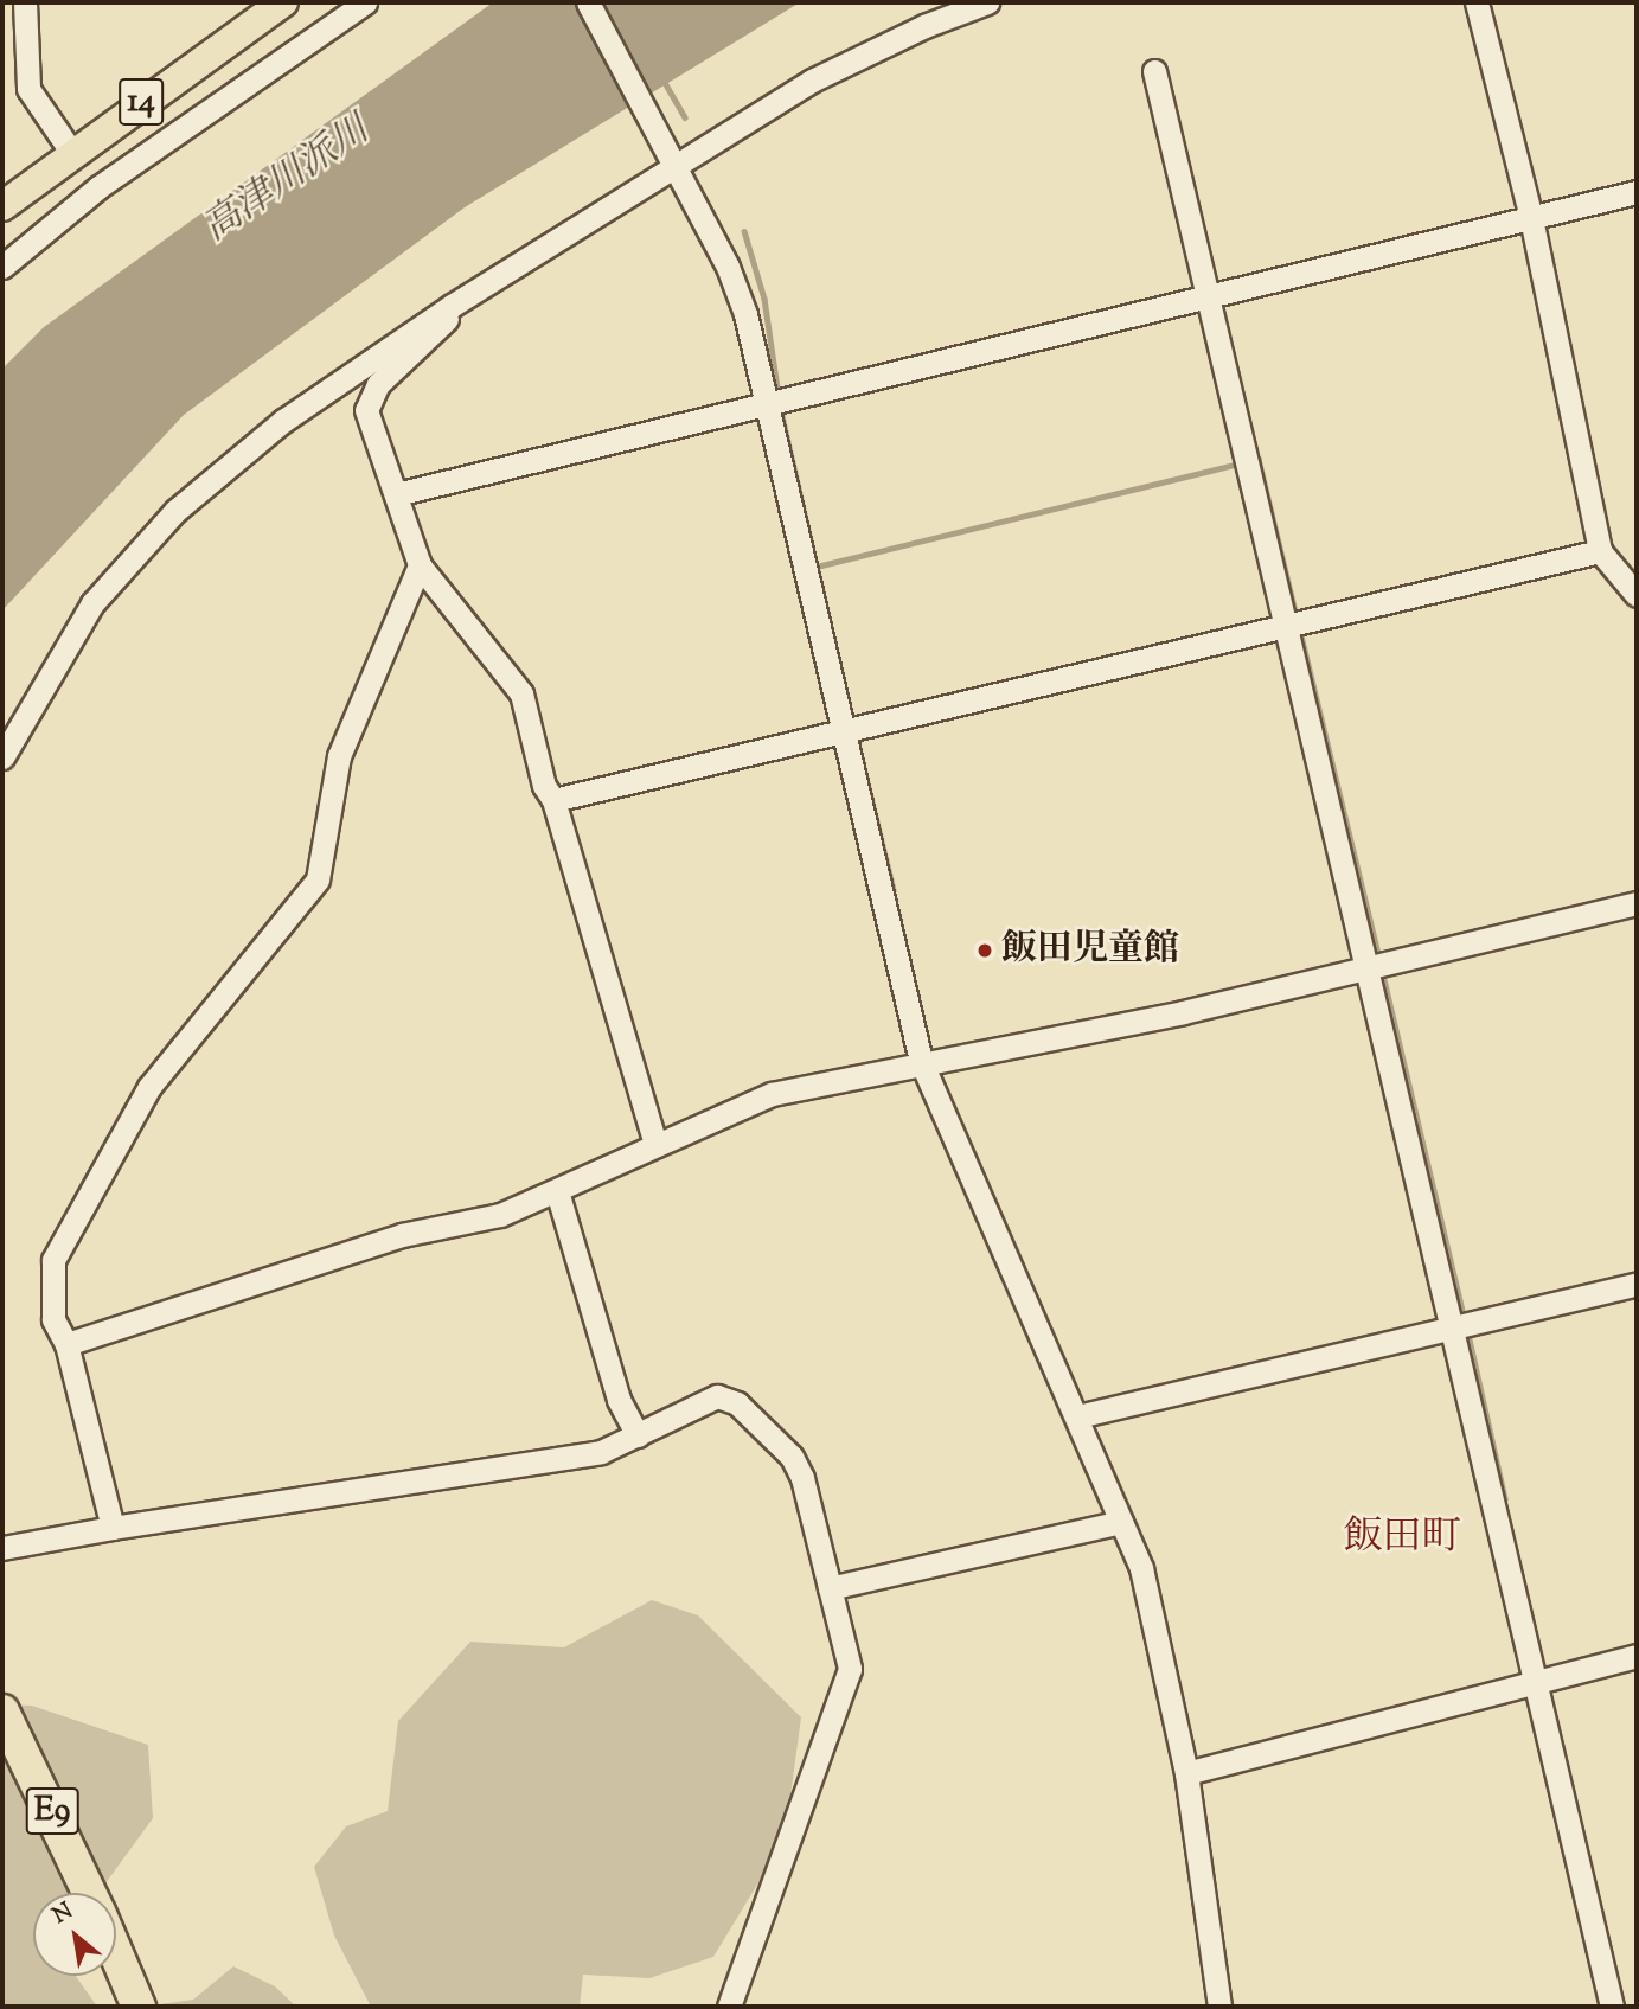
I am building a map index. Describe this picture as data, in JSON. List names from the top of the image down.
{
  "streets": {
    "highway": ["E9"],
    "main road": ["14"]
  },
  "districts": ["飯田町"],
  "water": ["高津川派川"],
  "places": ["飯田児童館"],
  "north": "top left"
}
